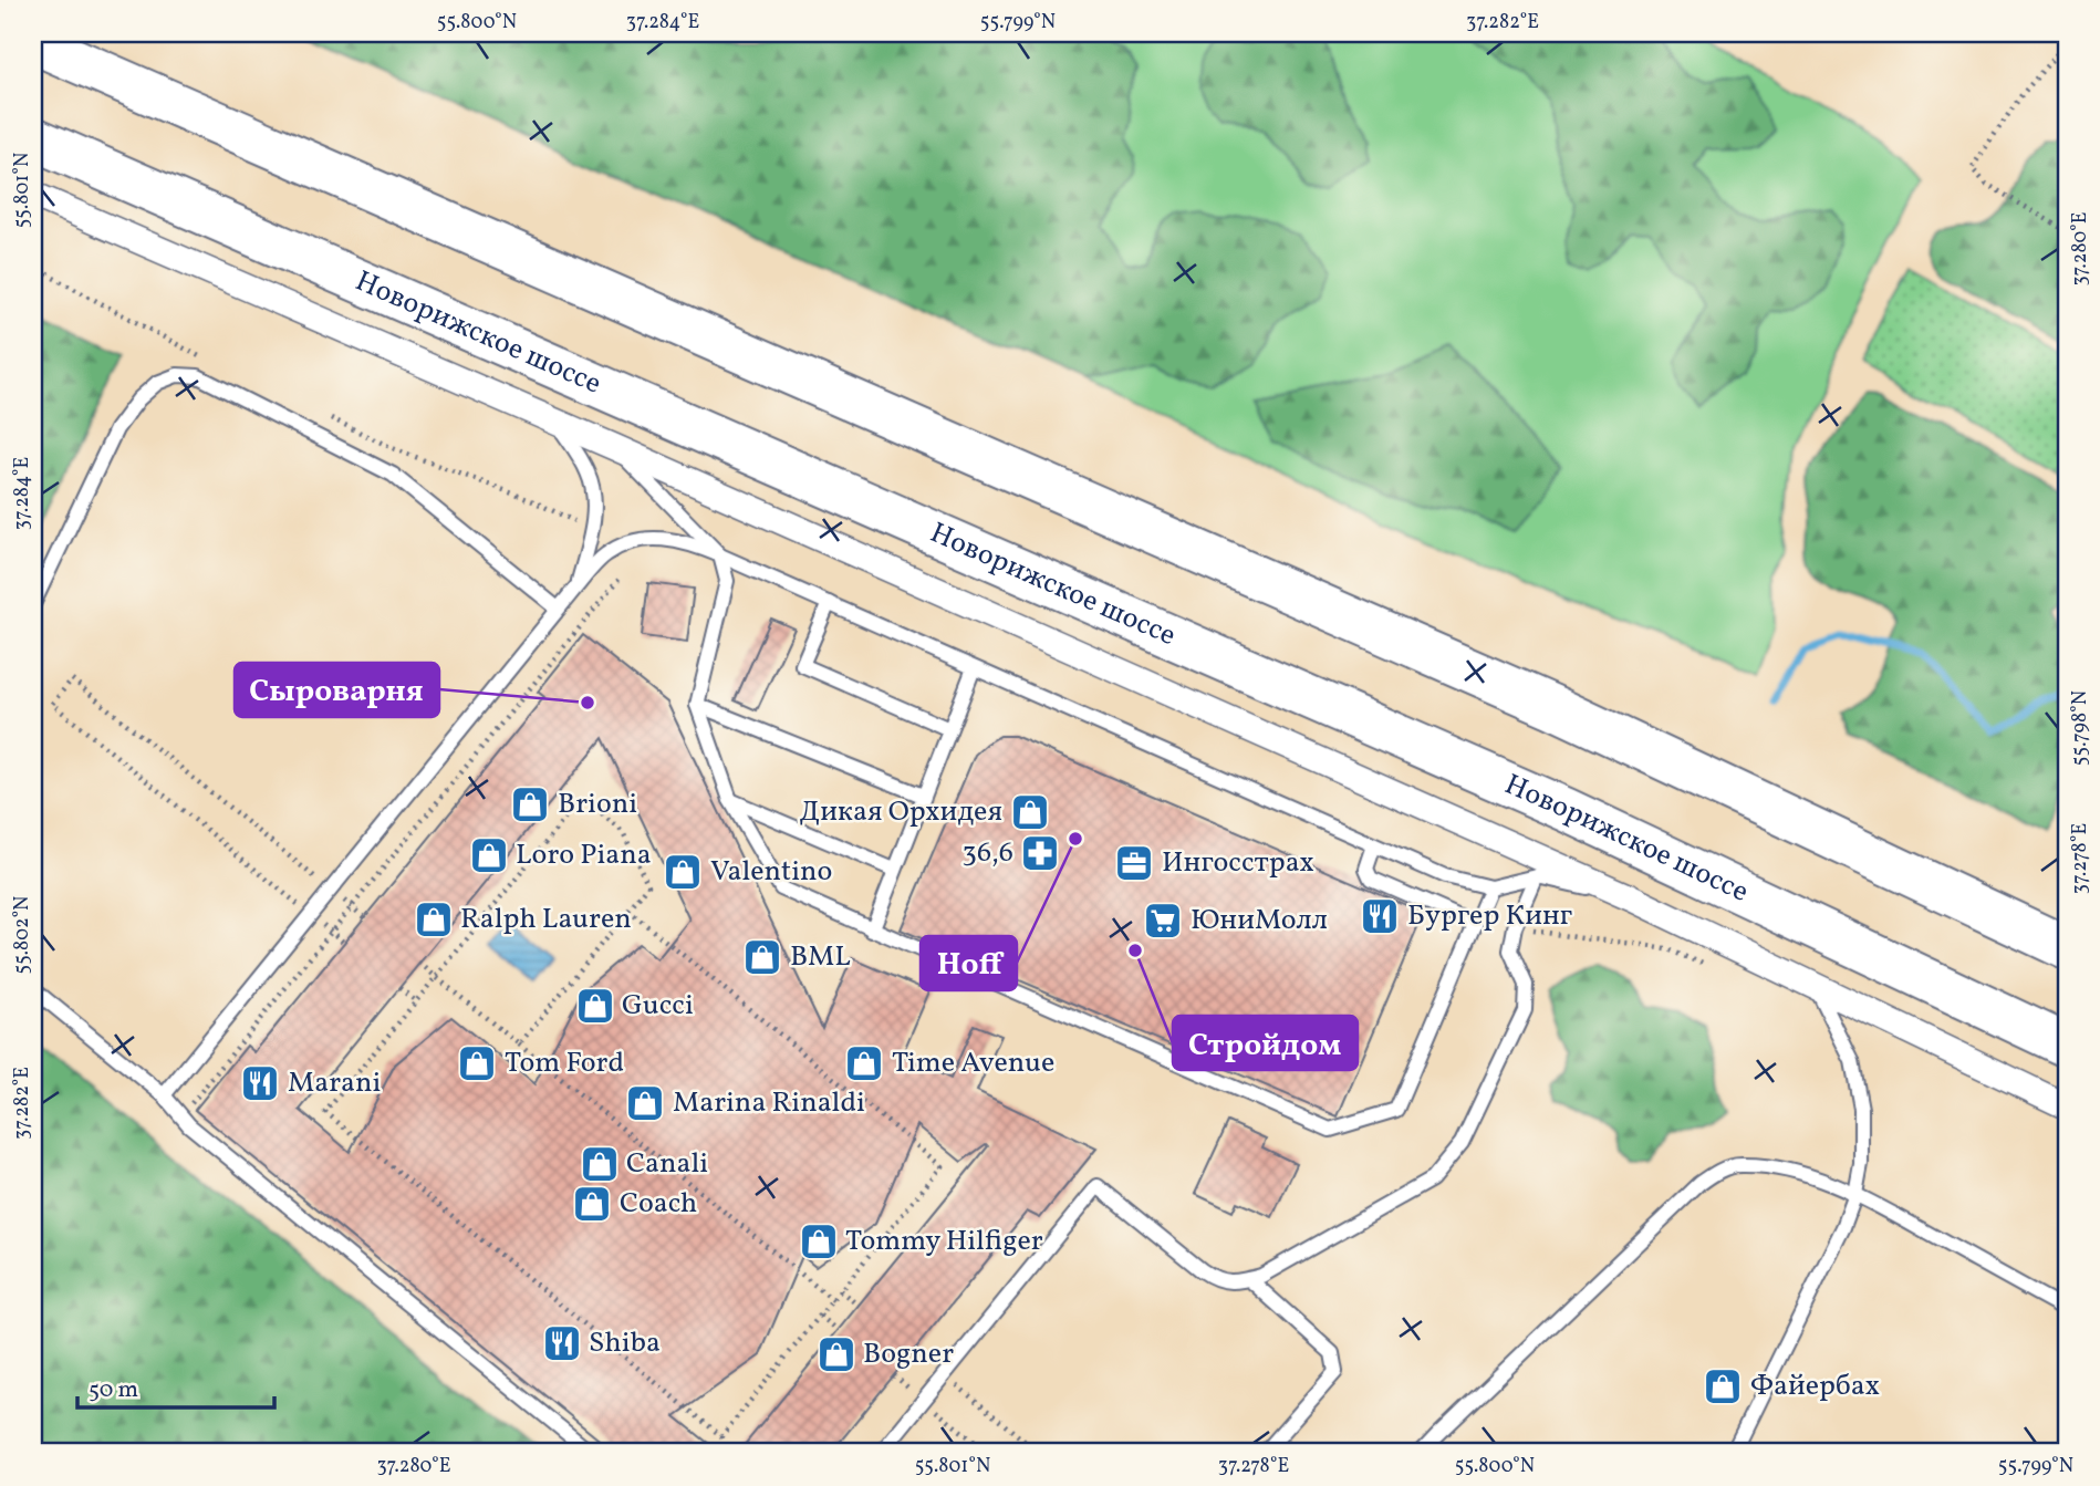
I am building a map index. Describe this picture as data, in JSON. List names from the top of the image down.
{
  "streets": {
    "highway": ["Новорижское шоссе"]
  },
  "places": {
    "other": ["Сыроварня", "Hoff", "Стройдом"],
    "shop": [
      "Brioni",
      "Дикая Орхидея",
      "Loro Piana",
      "Valentino",
      "Ralph Lauren",
      "BML",
      "Gucci",
      "Tom Ford",
      "Time Avenue",
      "Marina Rinaldi",
      "Canali",
      "Coach",
      "Tommy Hilfiger",
      "Bogner",
      "Файербах"
    ],
    "pharmacy": ["36,6"],
    "office": ["Ингосстрах"],
    "restaurant": ["Бургер Кинг", "Marani", "Shiba"],
    "supermarket": ["ЮниМолл"]
  },
  "scale_bar": "50 m",
  "coordinates": [
    "55.800°N",
    "37.284°E",
    "55.799°N",
    "37.282°E",
    "55.801°N",
    "37.280°E",
    "55.798°N",
    "37.278°E",
    "55.802°N"
  ]
}
